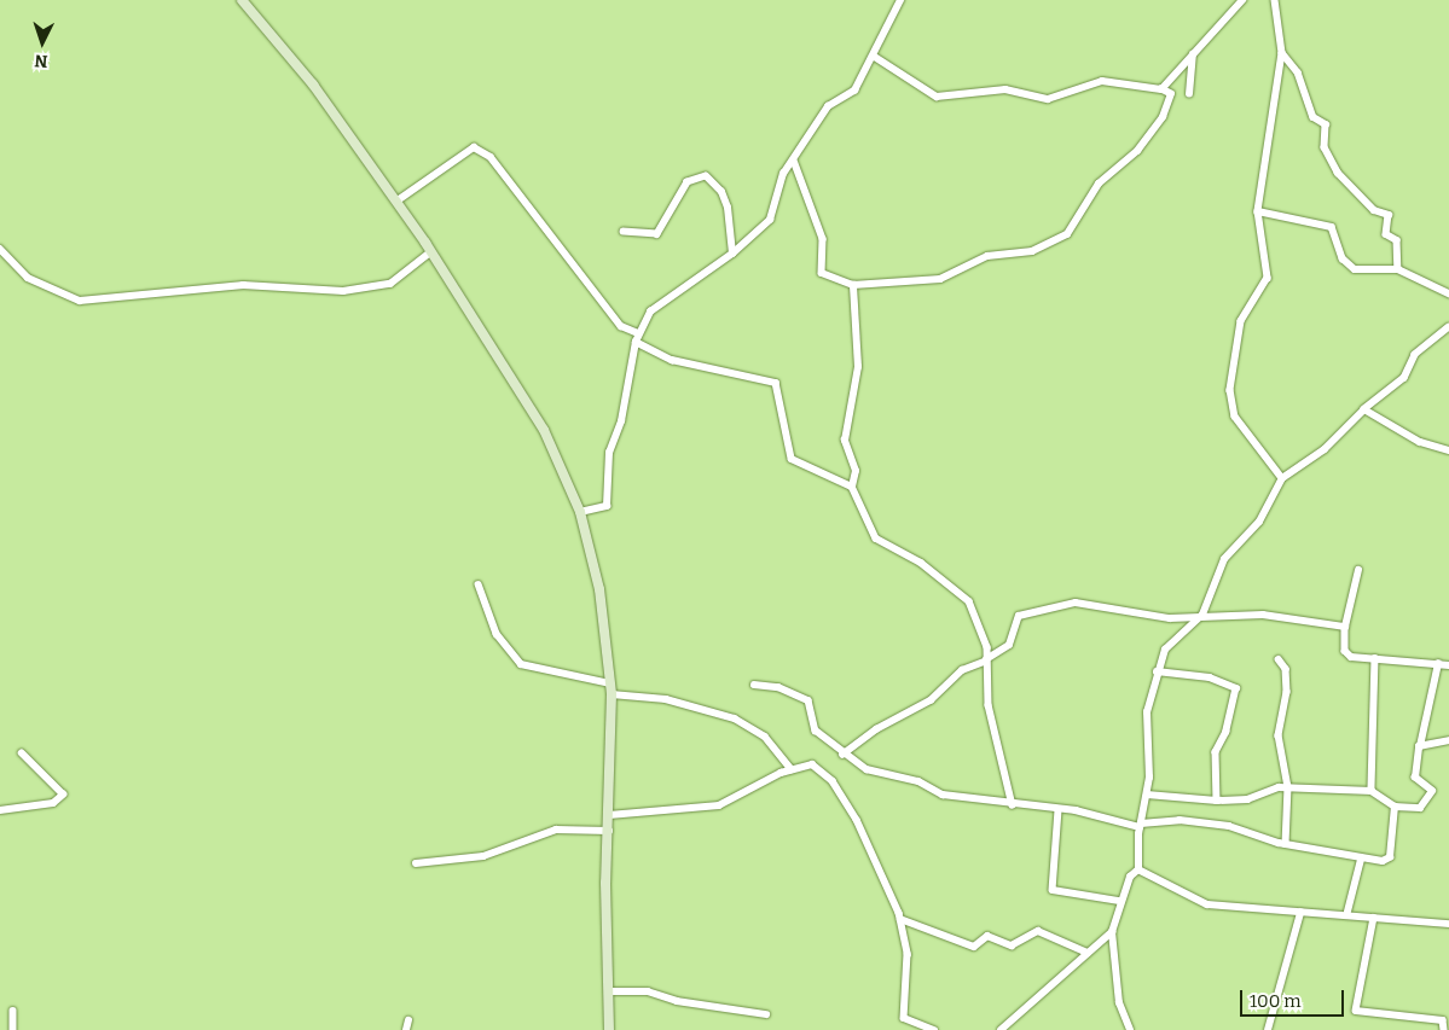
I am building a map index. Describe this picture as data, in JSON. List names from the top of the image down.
{
  "scale_bar": "100 m",
  "north": "bottom"
}
